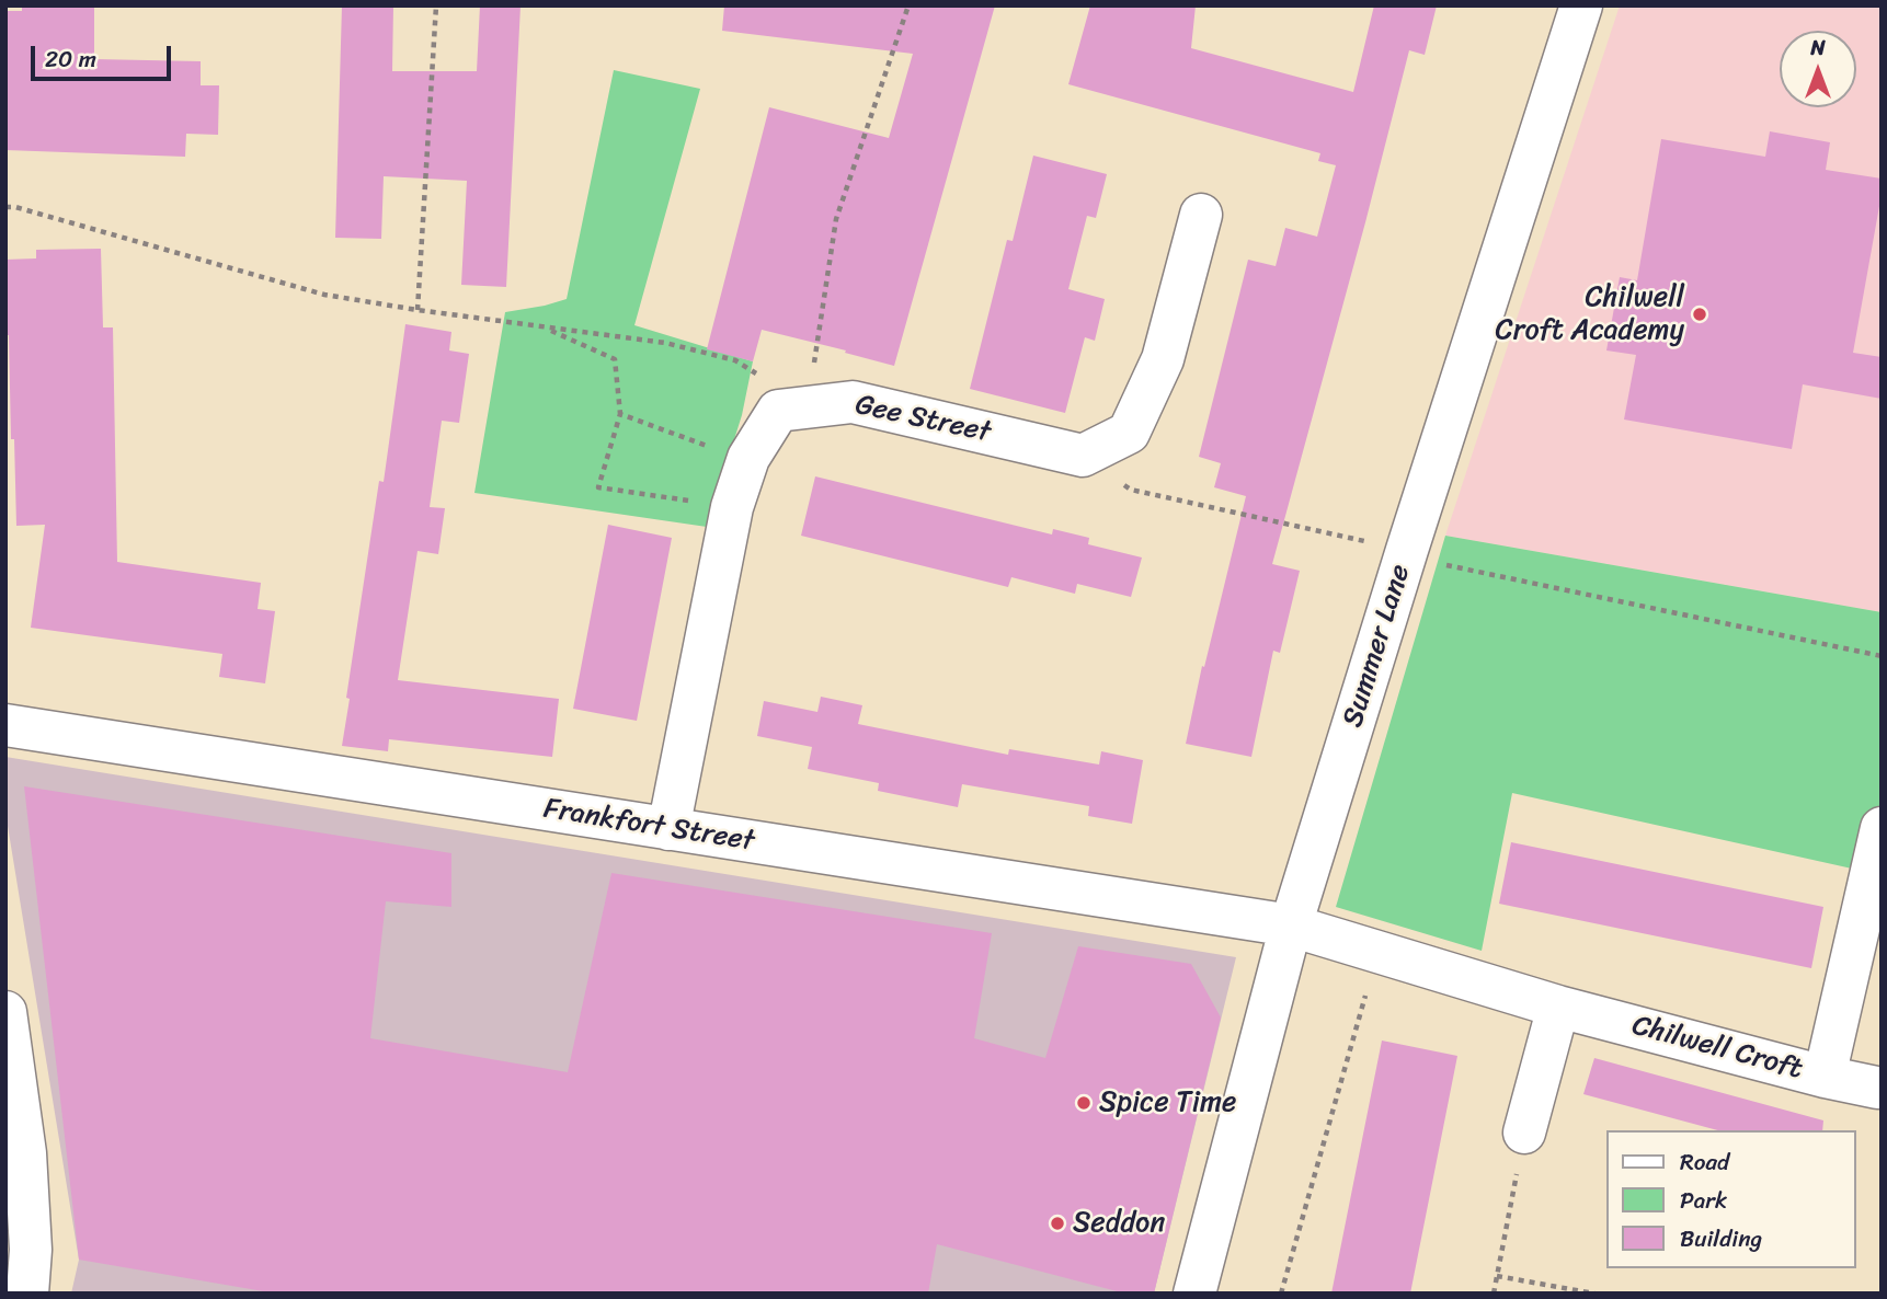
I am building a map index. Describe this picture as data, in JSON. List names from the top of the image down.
{
  "streets": {
    "street": [
      "Gee Street",
      "Summer Lane",
      "Frankfort Street",
      "Chilwell Croft"
    ]
  },
  "crossings": [
    ["Gee Street", "Frankfort Street"],
    ["Summer Lane", "Frankfort Street"],
    ["Summer Lane", "Chilwell Croft"],
    ["Frankfort Street", "Chilwell Croft"]
  ],
  "places": ["Chilwell Croft Academy", "Spice Time", "Seddon"],
  "legend": ["Road", "Park", "Building"],
  "scale_bar": "20 m",
  "north": "top"
}
